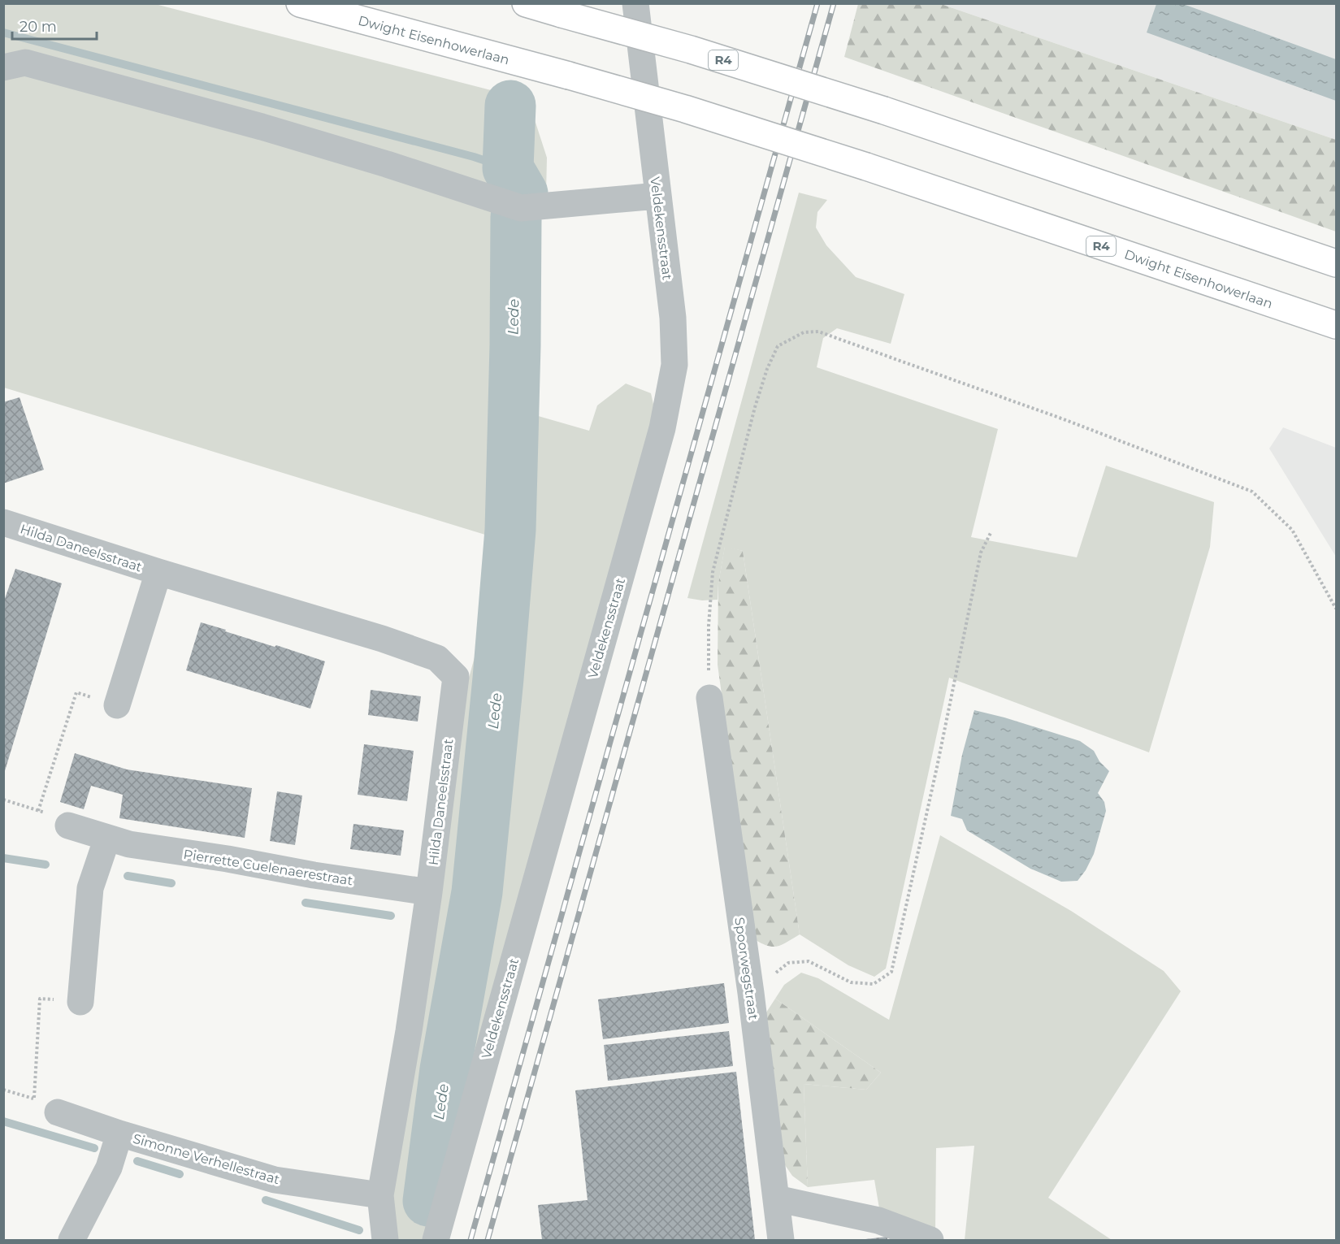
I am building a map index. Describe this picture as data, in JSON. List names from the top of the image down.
{
  "streets": {
    "highway": ["Dwight Eisenhowerlaan", "R4"],
    "street": [
      "Veldekensstraat",
      "Hilda Daneelsstraat",
      "Pierrette Cuelenaerestraat",
      "Spoorwegstraat",
      "Simonne Verhellestraat"
    ]
  },
  "crossings": [
    ["Hilda Daneelsstraat", "Pierrette Cuelenaerestraat"],
    ["Hilda Daneelsstraat", "Simonne Verhellestraat"]
  ],
  "water": ["Lede"],
  "scale_bar": "20 m"
}
